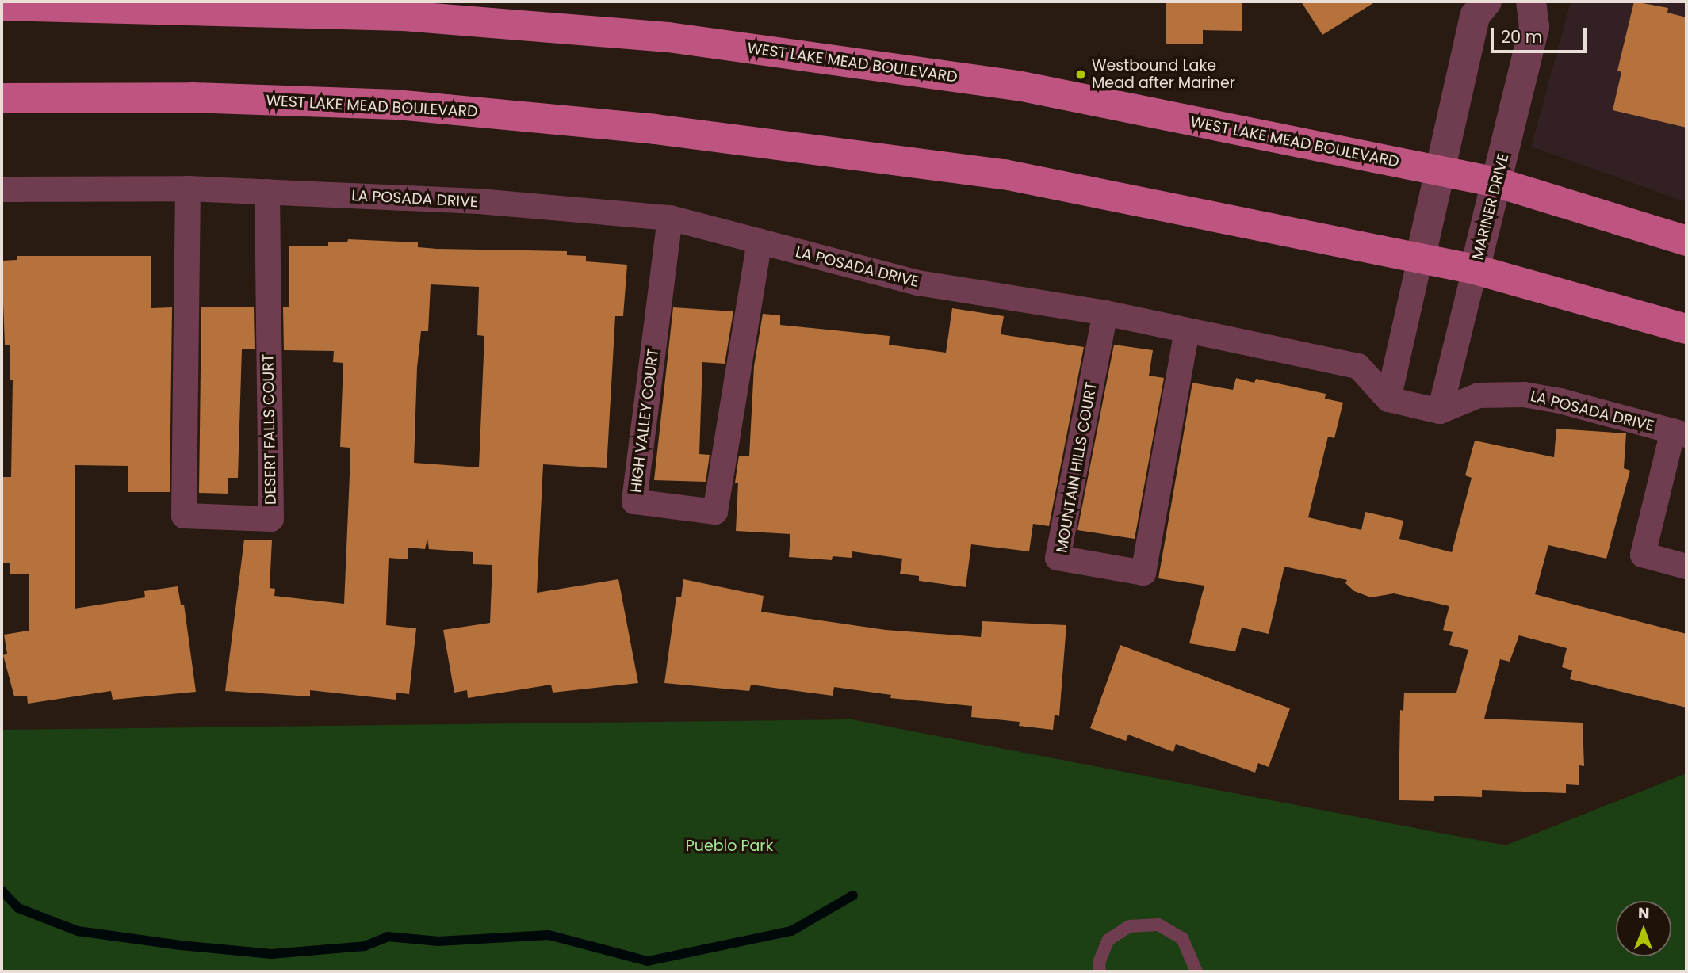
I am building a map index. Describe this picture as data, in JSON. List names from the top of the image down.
{
  "streets": {
    "main road": ["WEST LAKE MEAD BOULEVARD"],
    "street": [
      "LA POSADA DRIVE",
      "MARINER DRIVE",
      "HIGH VALLEY COURT",
      "DESERT FALLS COURT",
      "MOUNTAIN HILLS COURT"
    ]
  },
  "crossings": [
    ["WEST LAKE MEAD BOULEVARD", "MARINER DRIVE"],
    ["LA POSADA DRIVE", "MARINER DRIVE"],
    ["LA POSADA DRIVE", "HIGH VALLEY COURT"],
    ["LA POSADA DRIVE", "DESERT FALLS COURT"],
    ["LA POSADA DRIVE", "MOUNTAIN HILLS COURT"]
  ],
  "parks": ["Pueblo Park"],
  "places": ["Westbound Lake Mead after Mariner"],
  "scale_bar": "20 m",
  "north": "top"
}
